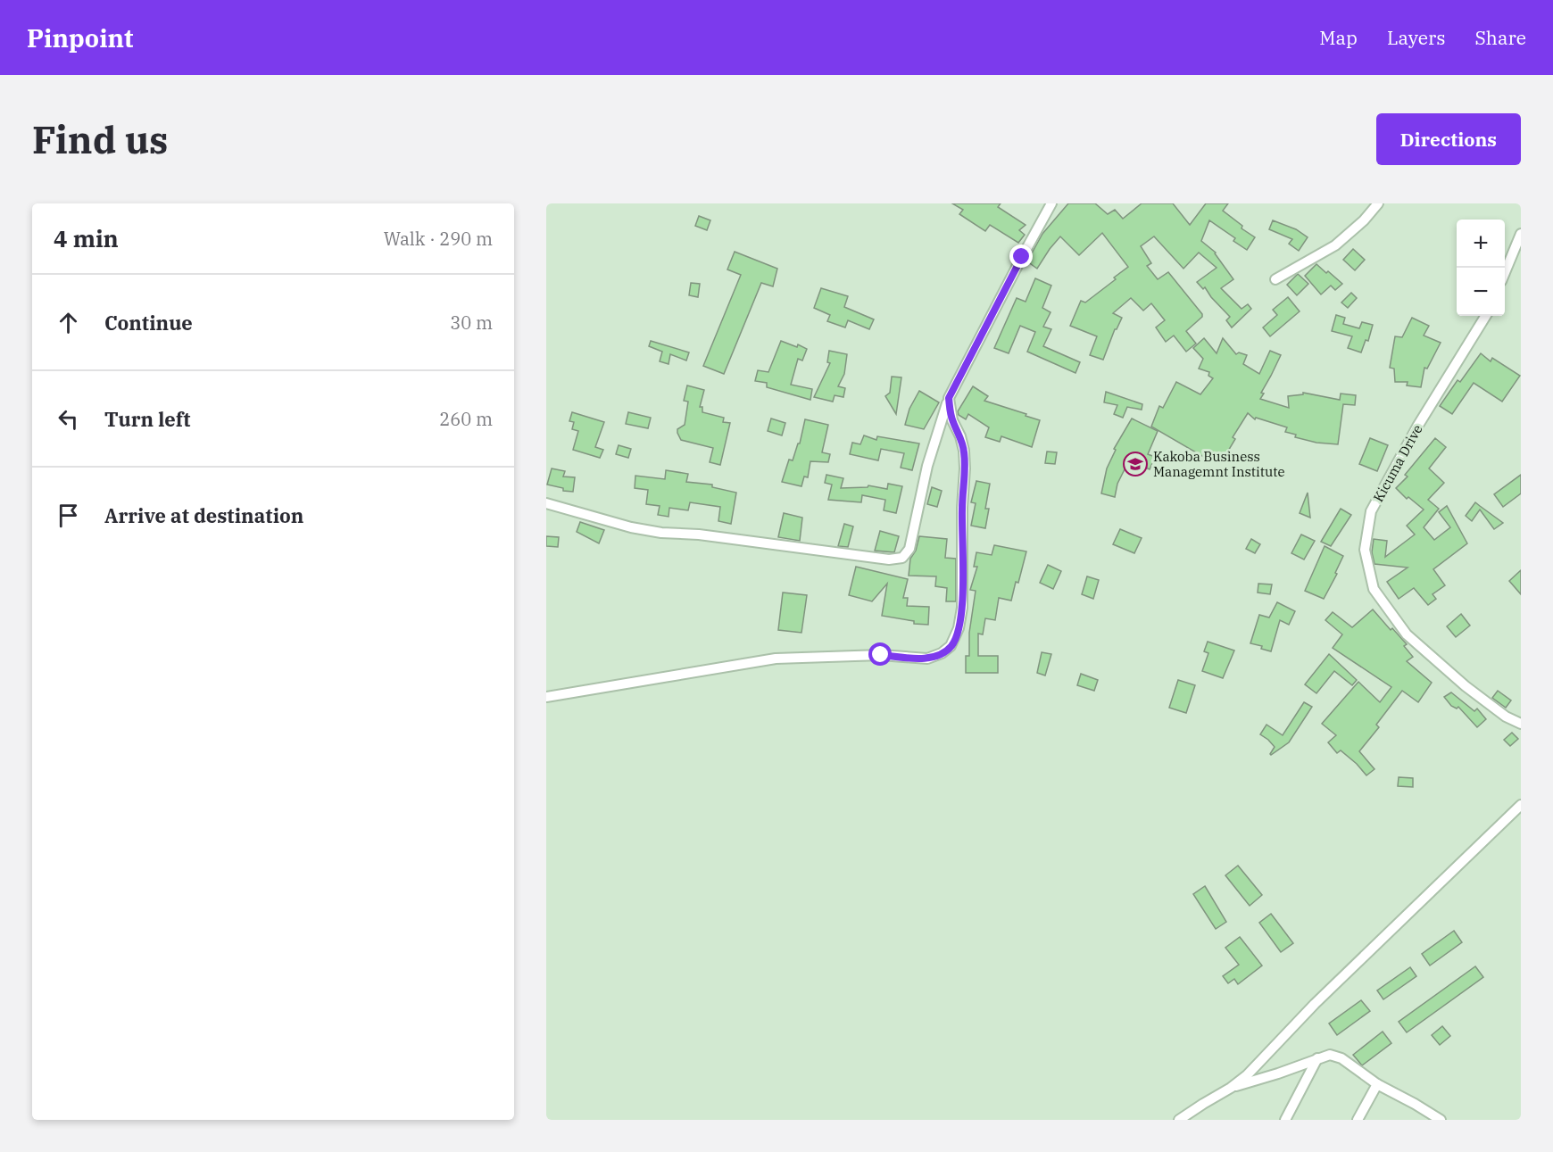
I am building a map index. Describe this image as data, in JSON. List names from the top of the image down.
{
  "streets": {
    "street": ["Kicuma Drive"]
  },
  "places": {
    "school or university": ["Kakoba Business Managemnt Institute"]
  },
  "page": {
    "header": "Pinpoint",
    "nav": ["Map", "Layers", "Share"],
    "buttons": "Directions",
    "title": "Find us",
    "heading": ["4 min", "Walk · 290 m"],
    "map_buttons": ["+", "−"],
    "list": [
      ["Continue", "30 m"],
      ["Turn left", "260 m"],
      "Arrive at destination"
    ]
  }
}
